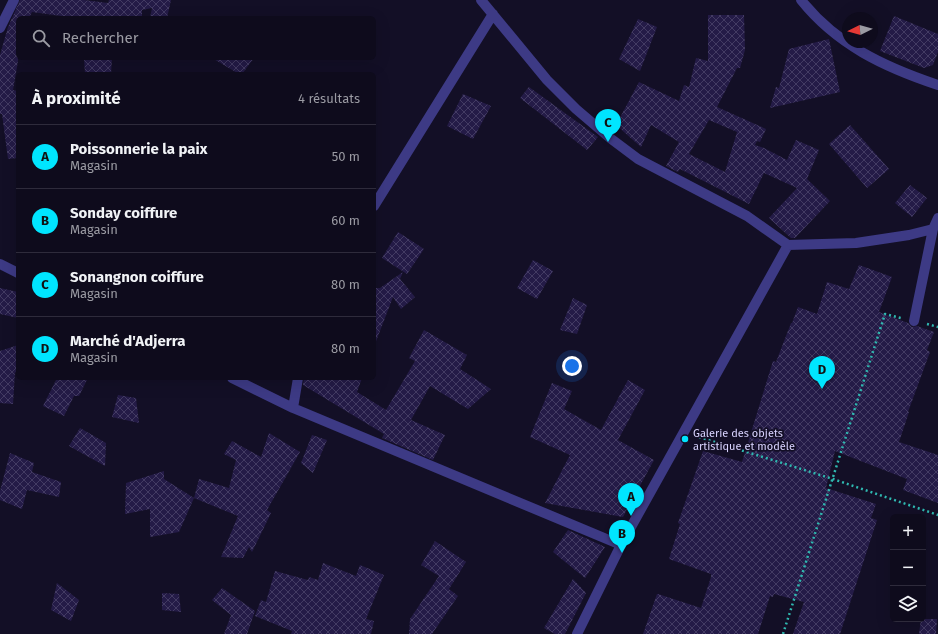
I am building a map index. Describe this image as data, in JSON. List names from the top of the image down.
{
  "places": ["Galerie des objets artistique et modèle"],
  "north": "left",
  "page": {
    "search": "Rechercher",
    "heading": ["À proximité", "4 résultats"],
    "pins": [
      "C",
      "D",
      "A",
      "B"
    ],
    "list": [
      {
        "mark": "A",
        "name": "Poissonnerie la paix",
        "note": "Magasin",
        "value": "50 m"
      },
      {
        "mark": "B",
        "name": "Sonday coiffure",
        "note": "Magasin",
        "value": "60 m"
      },
      {
        "mark": "C",
        "name": "Sonangnon coiffure",
        "note": "Magasin",
        "value": "80 m"
      },
      {
        "mark": "D",
        "name": "Marché d'Adjerra",
        "note": "Magasin",
        "value": "80 m"
      }
    ],
    "map_buttons": ["+", "−"]
  }
}
